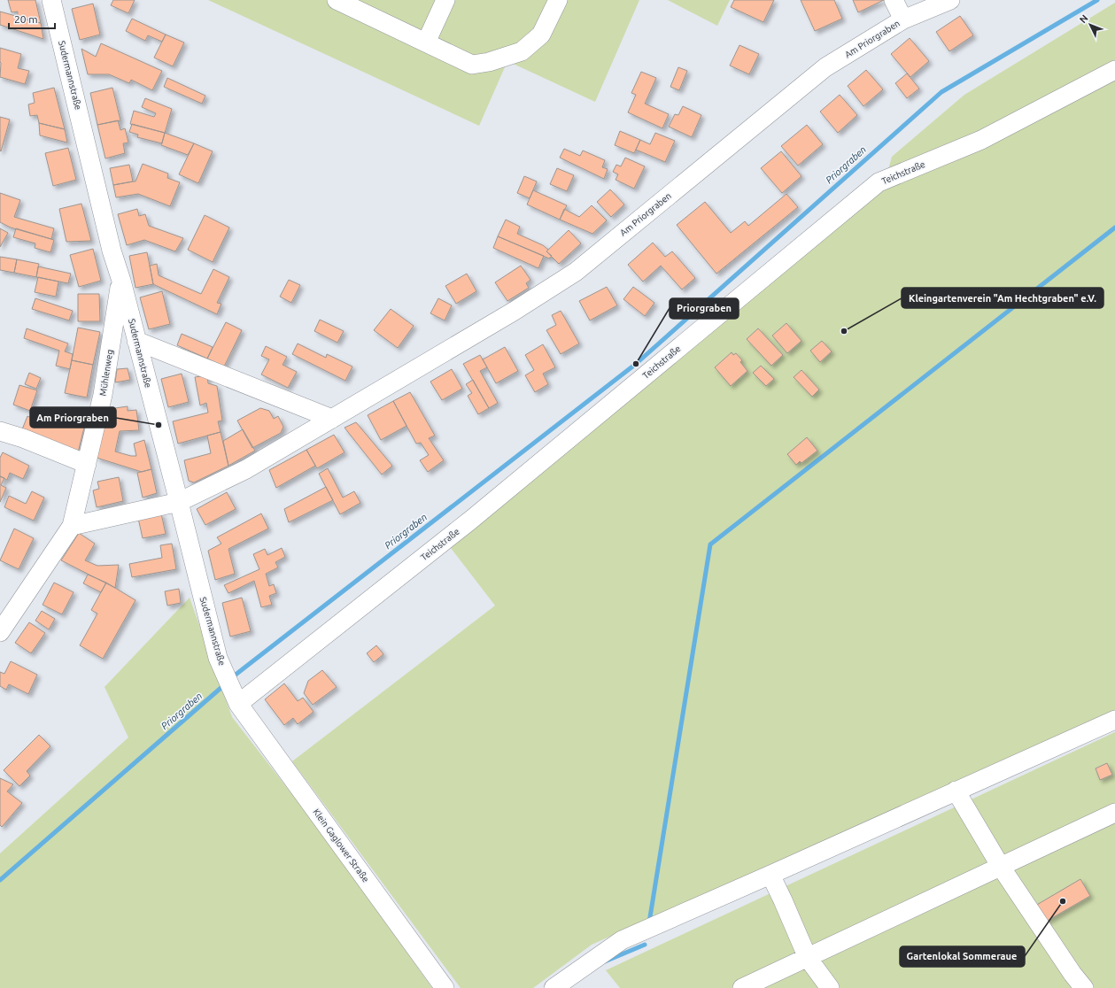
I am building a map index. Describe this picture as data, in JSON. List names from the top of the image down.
{
  "streets": {
    "street": [
      "Am Priorgraben",
      "Sudermannstraße",
      "Teichstraße",
      "Mühlenweg",
      "Klein Gaglower Straße"
    ]
  },
  "crossings": [
    ["Am Priorgraben", "Sudermannstraße"],
    ["Sudermannstraße", "Teichstraße"],
    ["Sudermannstraße", "Mühlenweg"],
    ["Sudermannstraße", "Klein Gaglower Straße"],
    ["Teichstraße", "Klein Gaglower Straße"]
  ],
  "water": ["Priorgraben"],
  "places": [
    "Kleingartenverein \"Am Hechtgraben\" e.V.",
    "Priorgraben",
    "Am Priorgraben",
    "Gartenlokal Sommeraue"
  ],
  "scale_bar": "20 m",
  "north": "top left"
}
